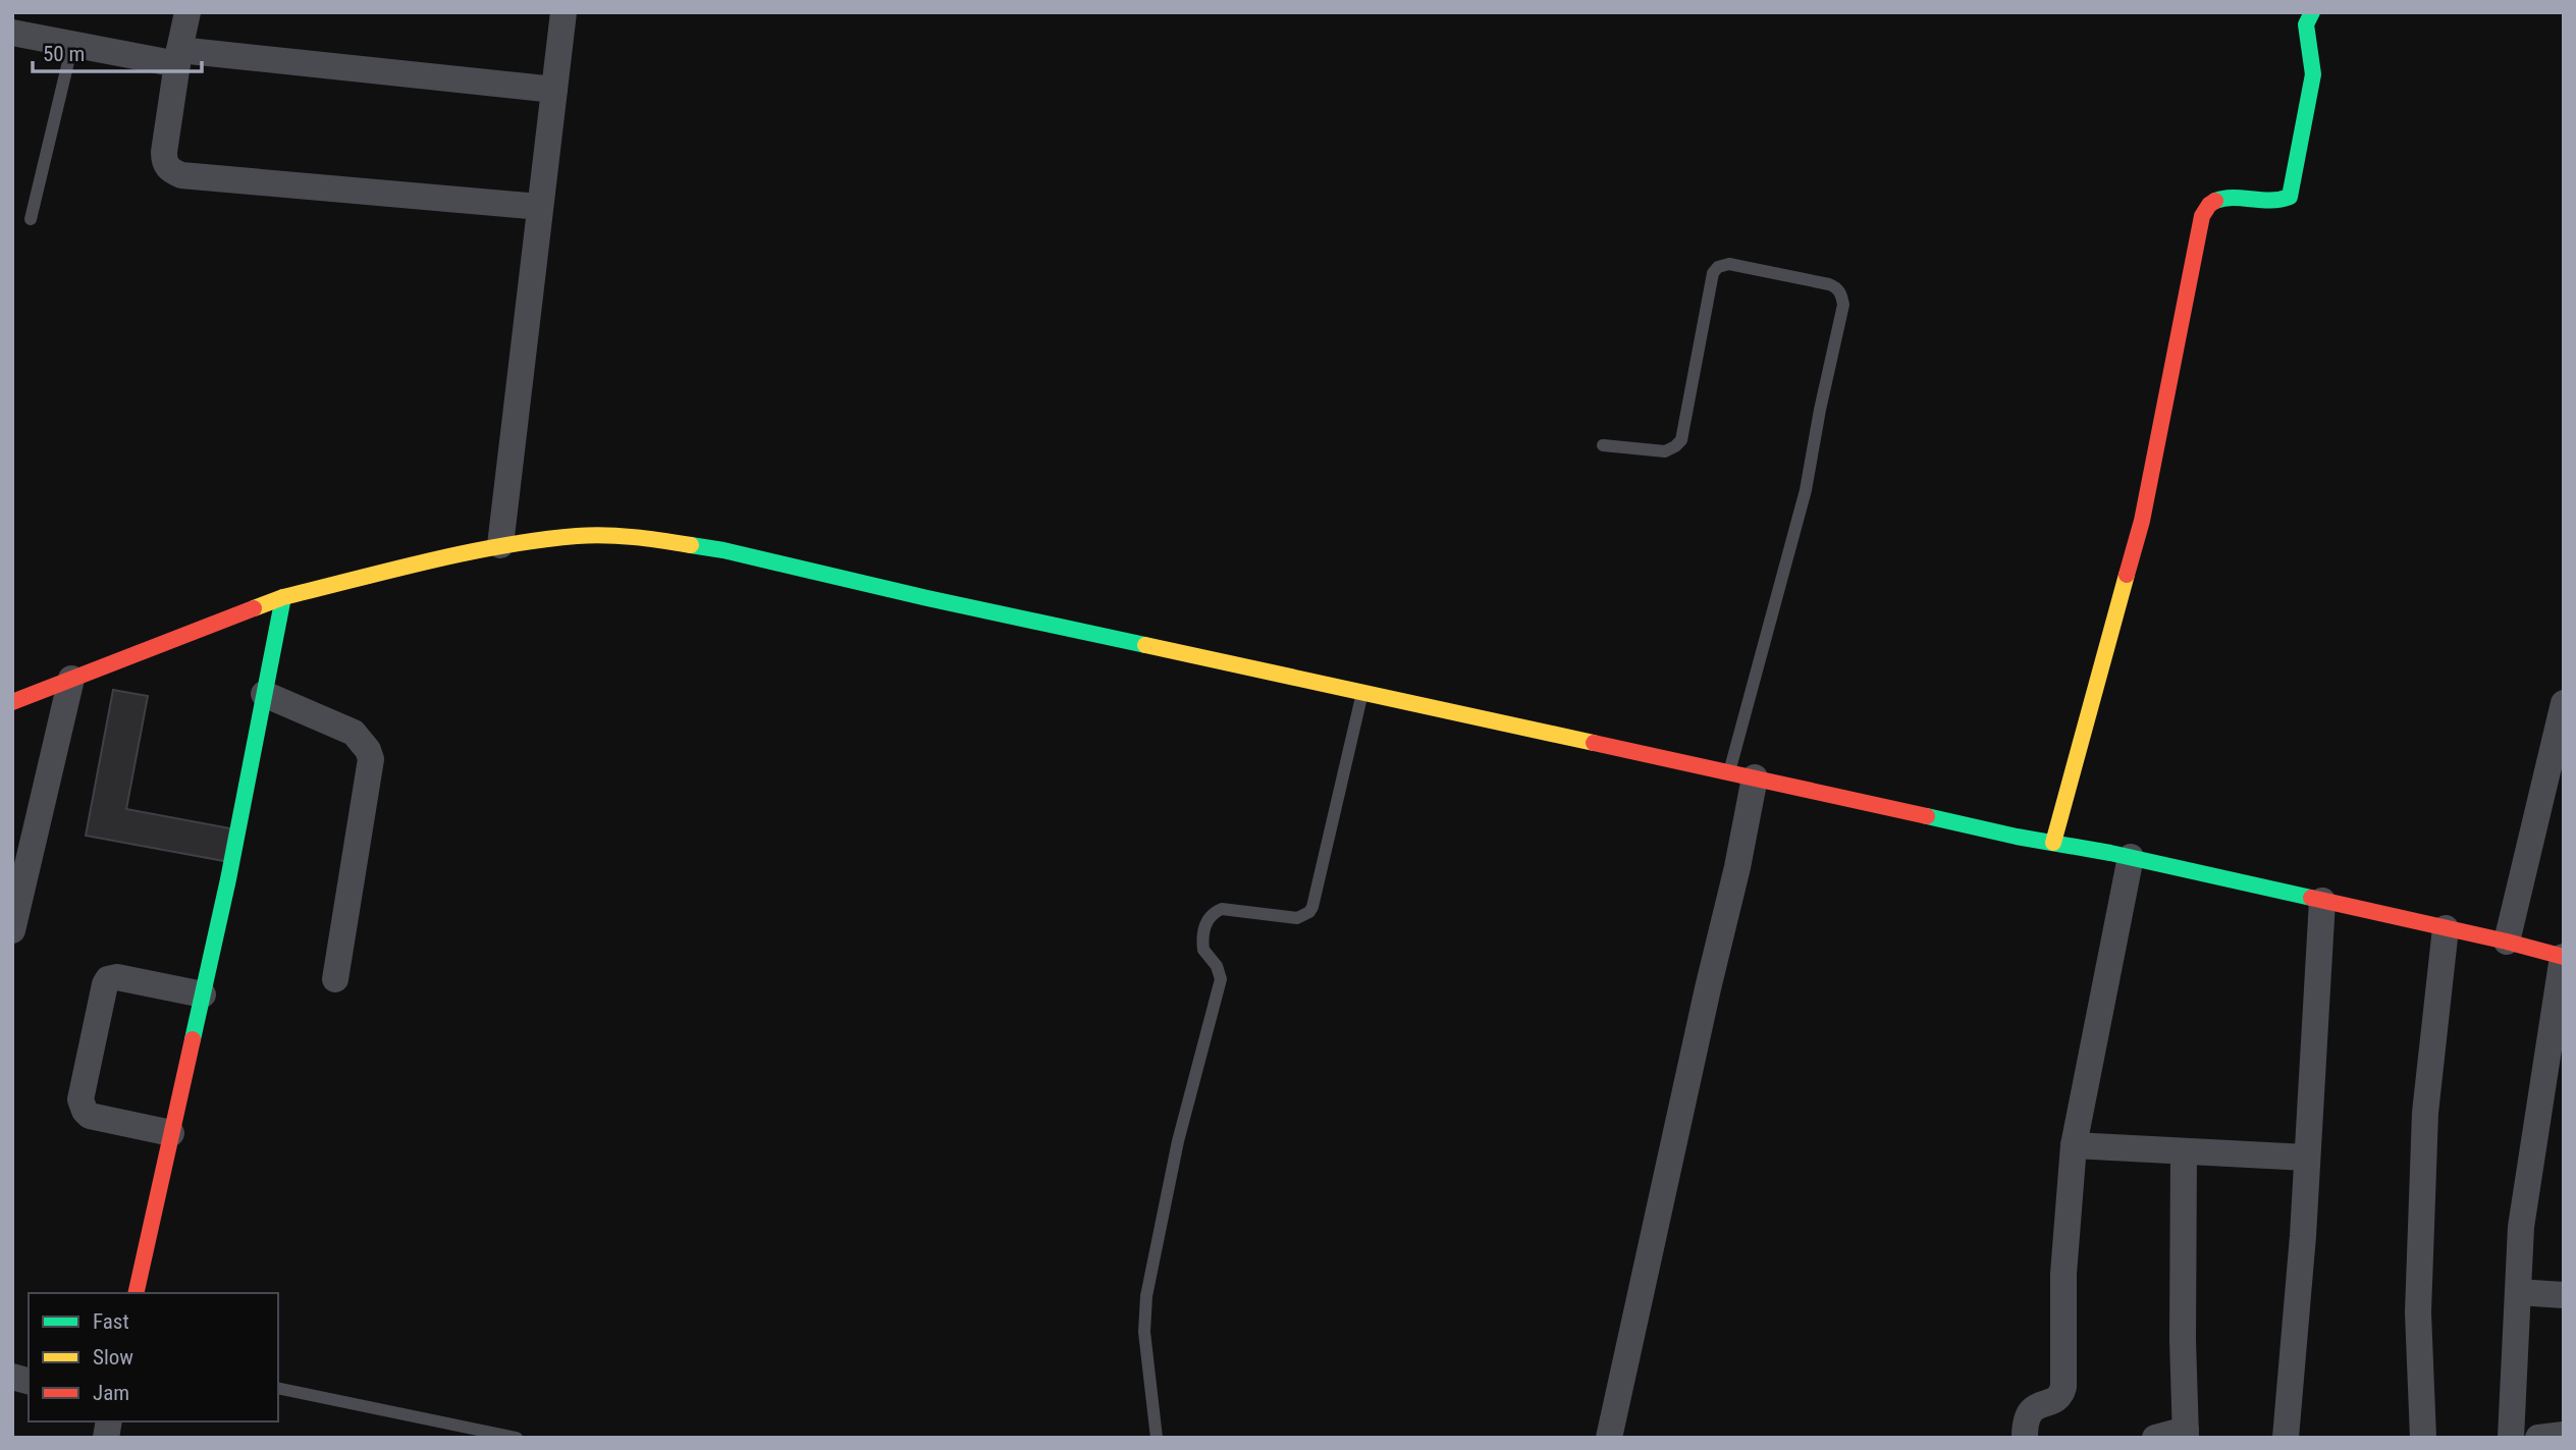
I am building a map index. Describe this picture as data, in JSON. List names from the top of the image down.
{
  "legend": ["Fast", "Slow", "Jam"],
  "scale_bar": "50 m"
}
